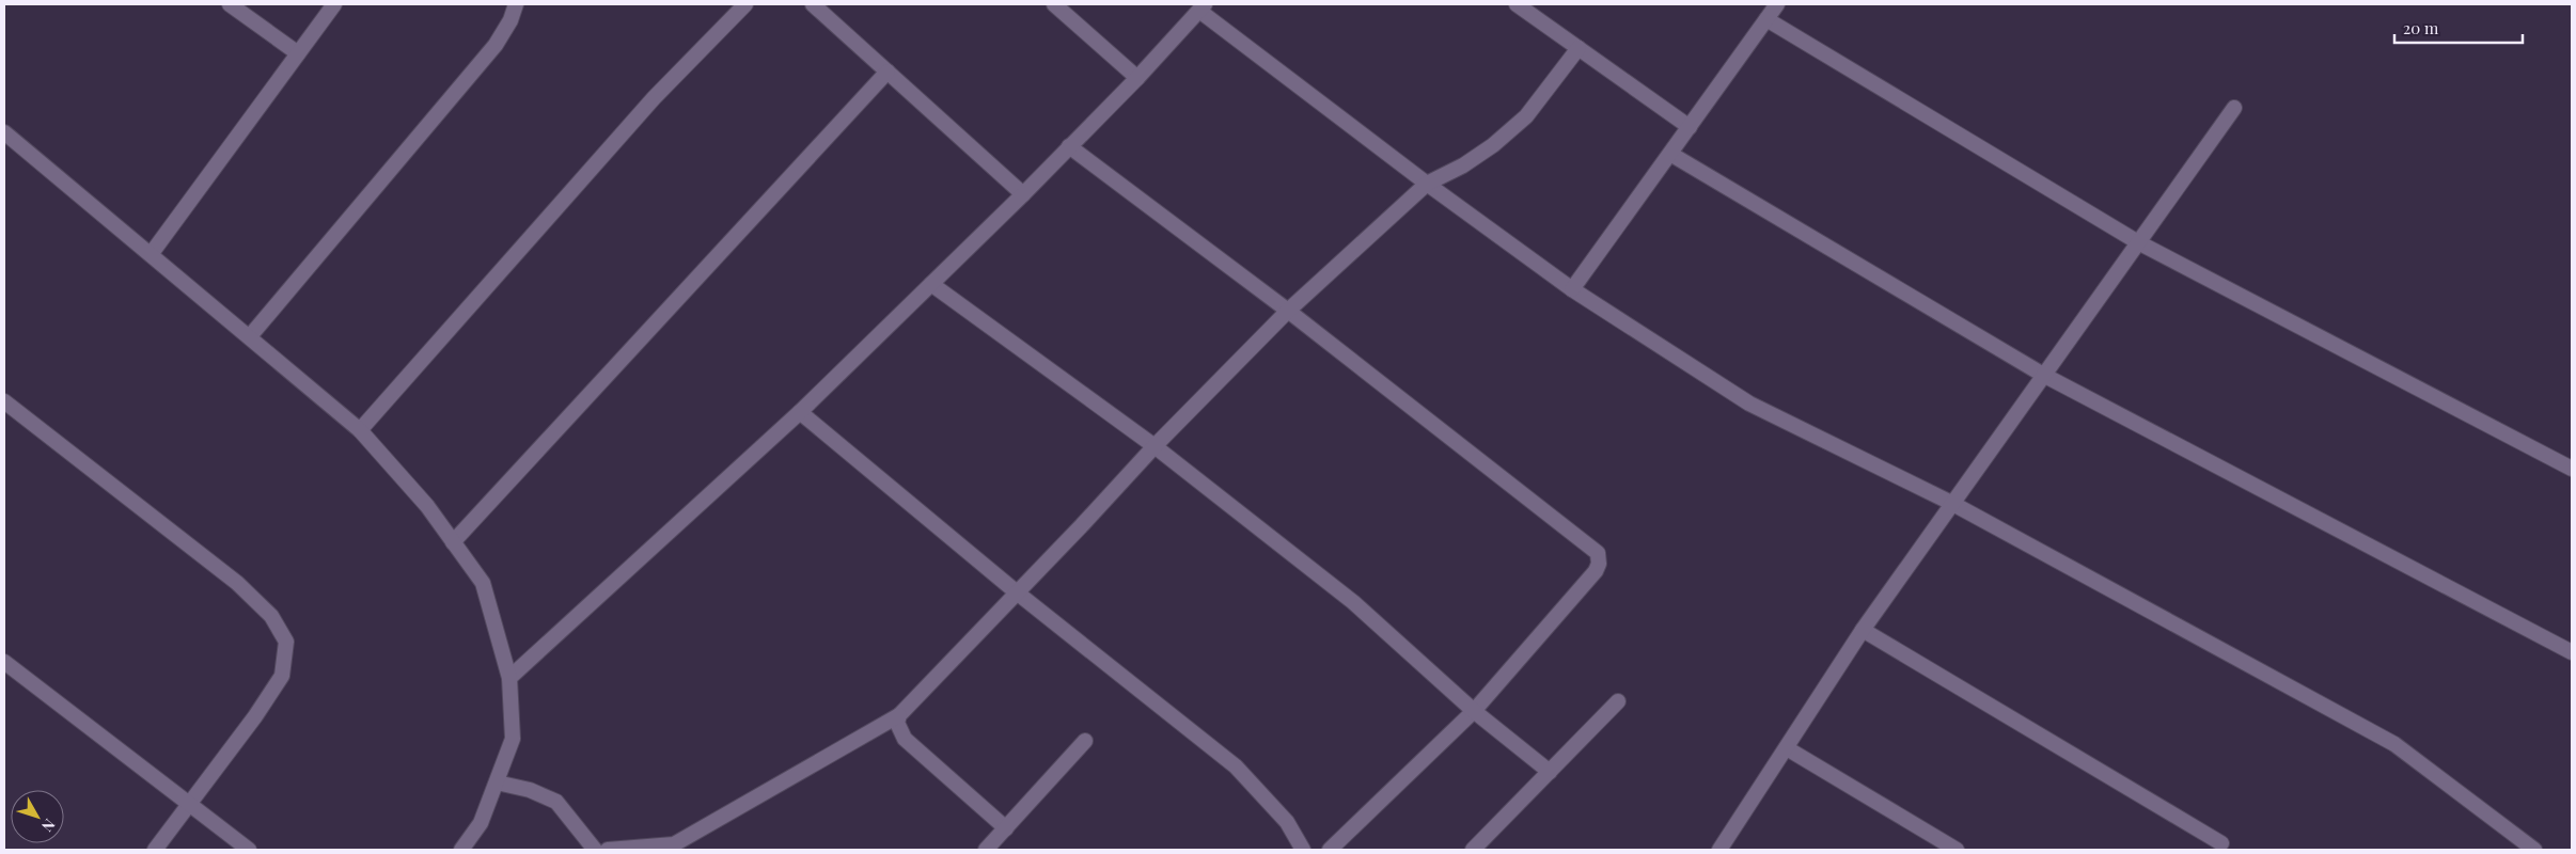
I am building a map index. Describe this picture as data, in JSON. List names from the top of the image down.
{
  "scale_bar": "20 m",
  "north": "bottom right"
}
